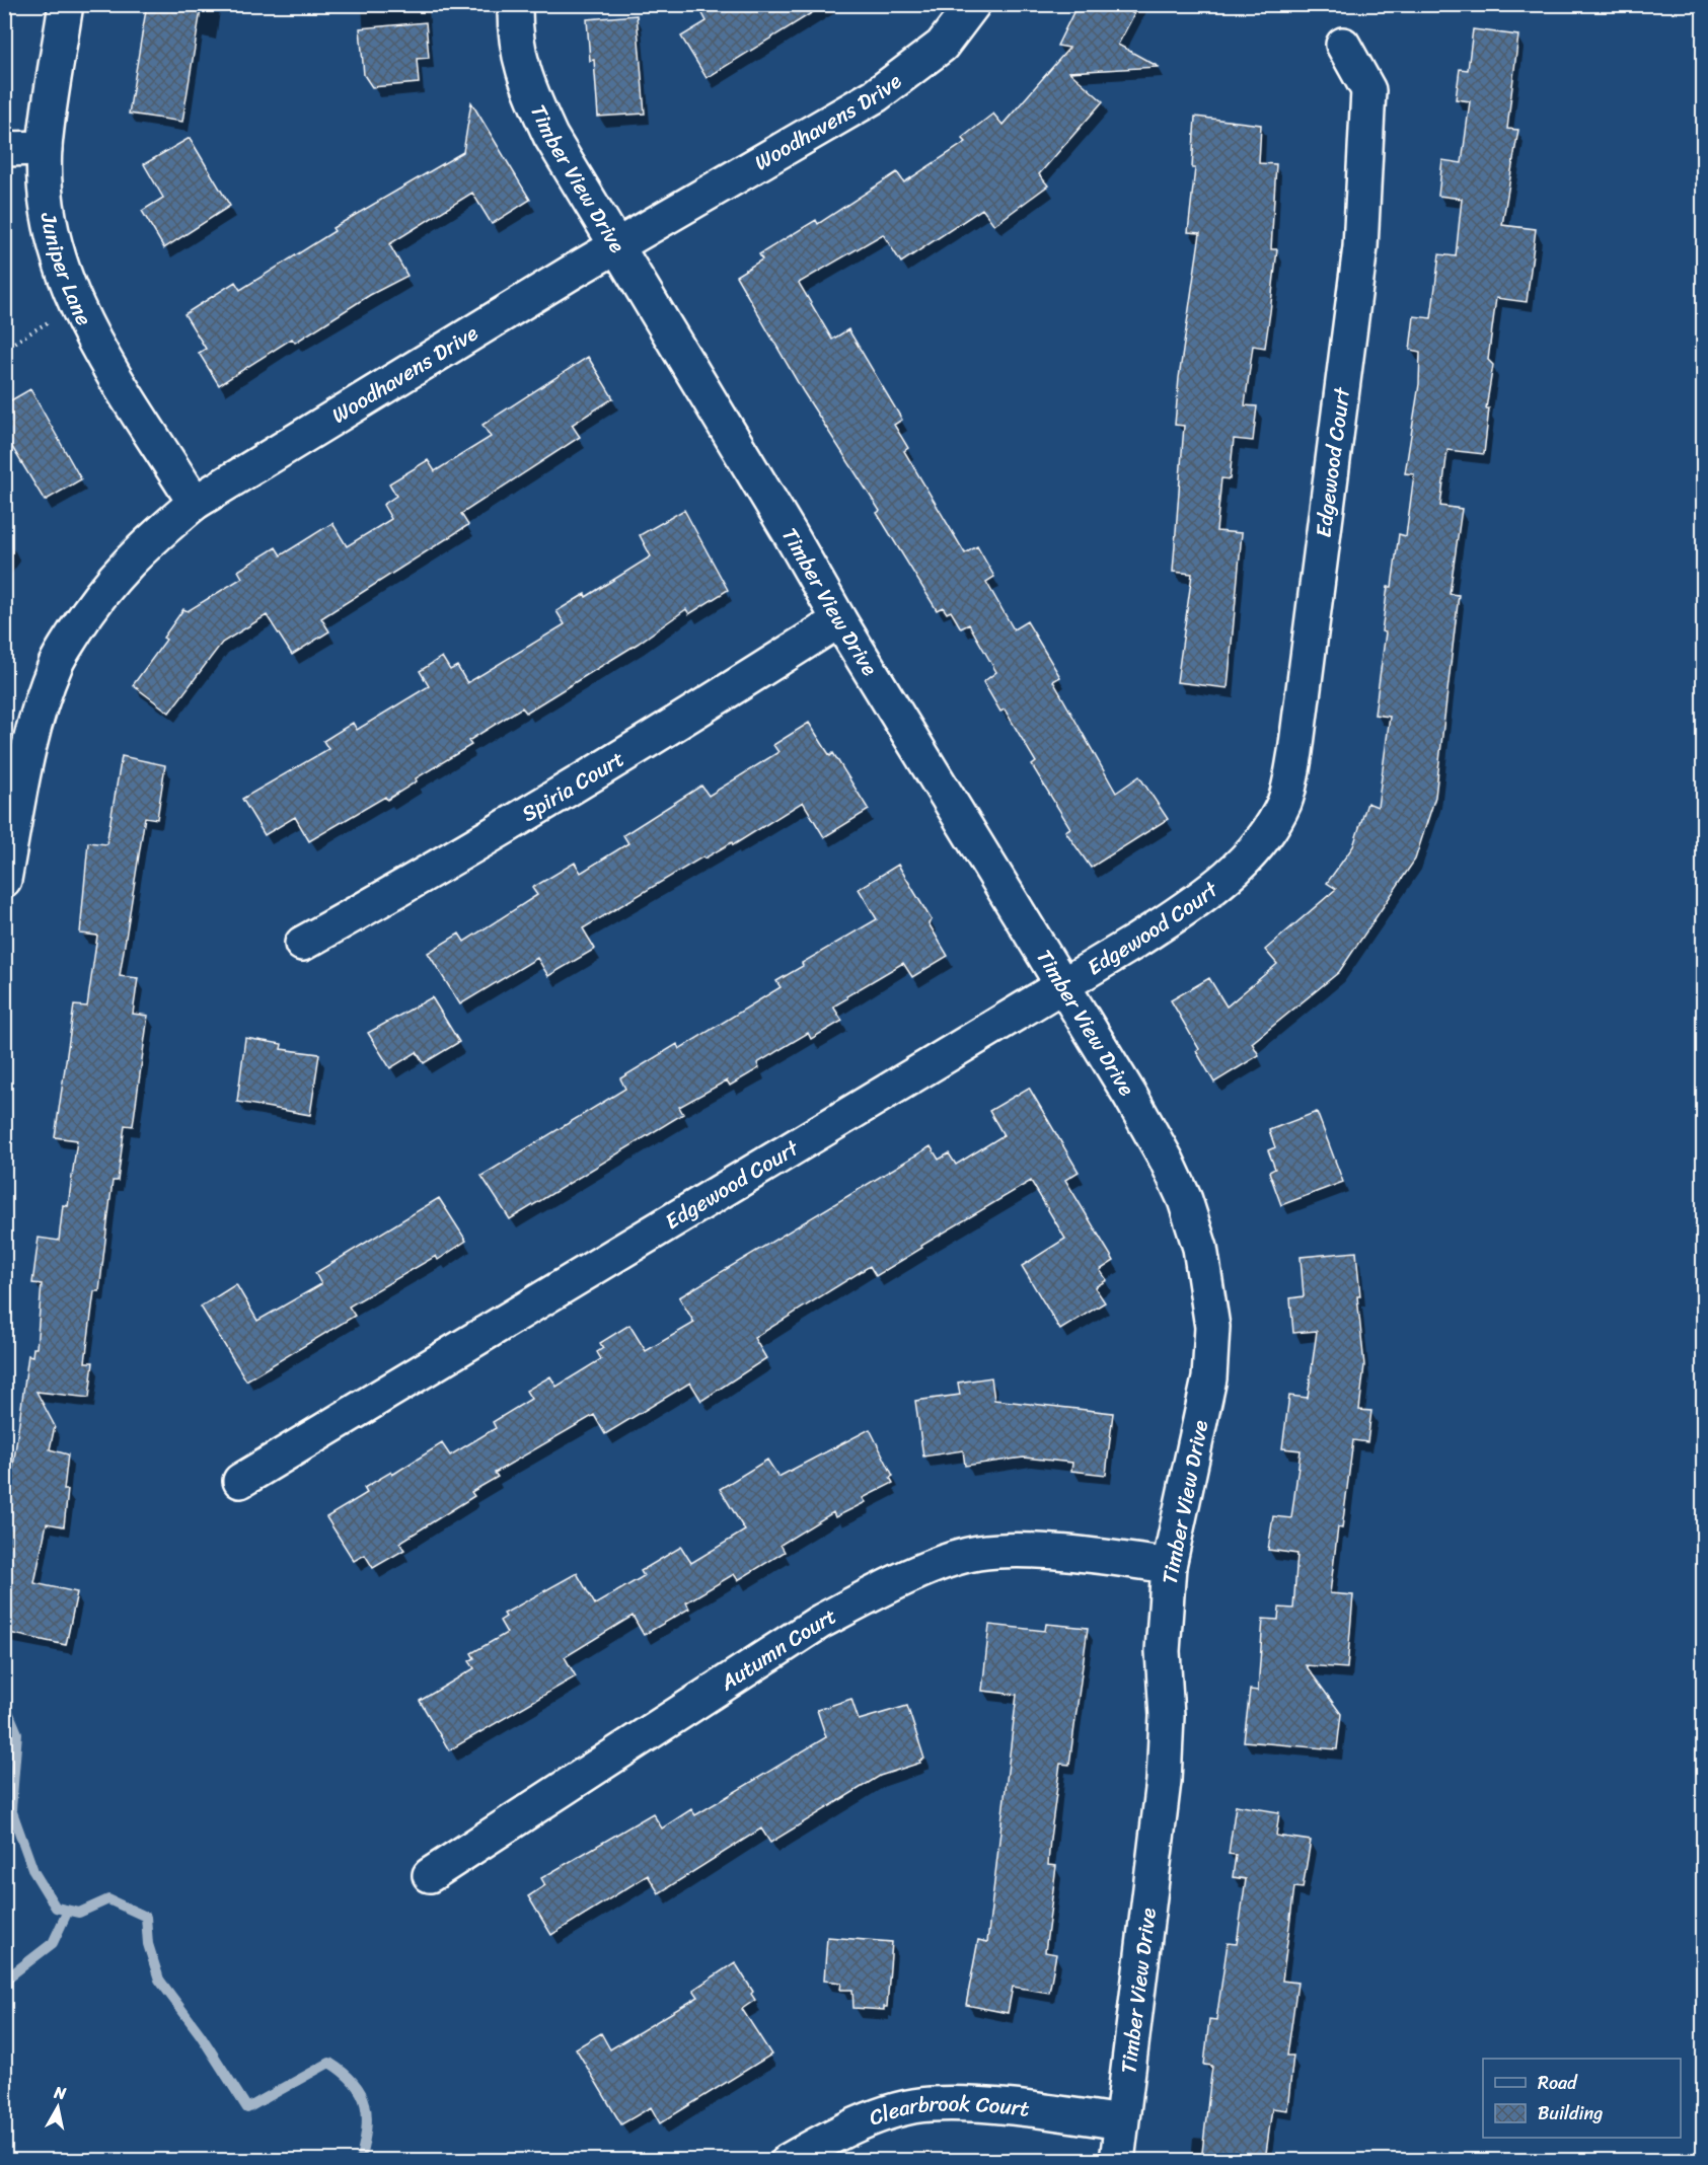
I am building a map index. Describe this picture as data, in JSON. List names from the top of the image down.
{
  "streets": {
    "street": [
      "Woodhavens Drive",
      "Timber View Drive",
      "Juniper Lane",
      "Edgewood Court",
      "Spiria Court",
      "Autumn Court",
      "Clearbrook Court"
    ]
  },
  "crossings": [
    ["Woodhavens Drive", "Timber View Drive"],
    ["Woodhavens Drive", "Juniper Lane"],
    ["Timber View Drive", "Edgewood Court"],
    ["Timber View Drive", "Spiria Court"],
    ["Timber View Drive", "Autumn Court"],
    ["Timber View Drive", "Clearbrook Court"]
  ],
  "legend": ["Road", "Building"],
  "north": "top"
}
